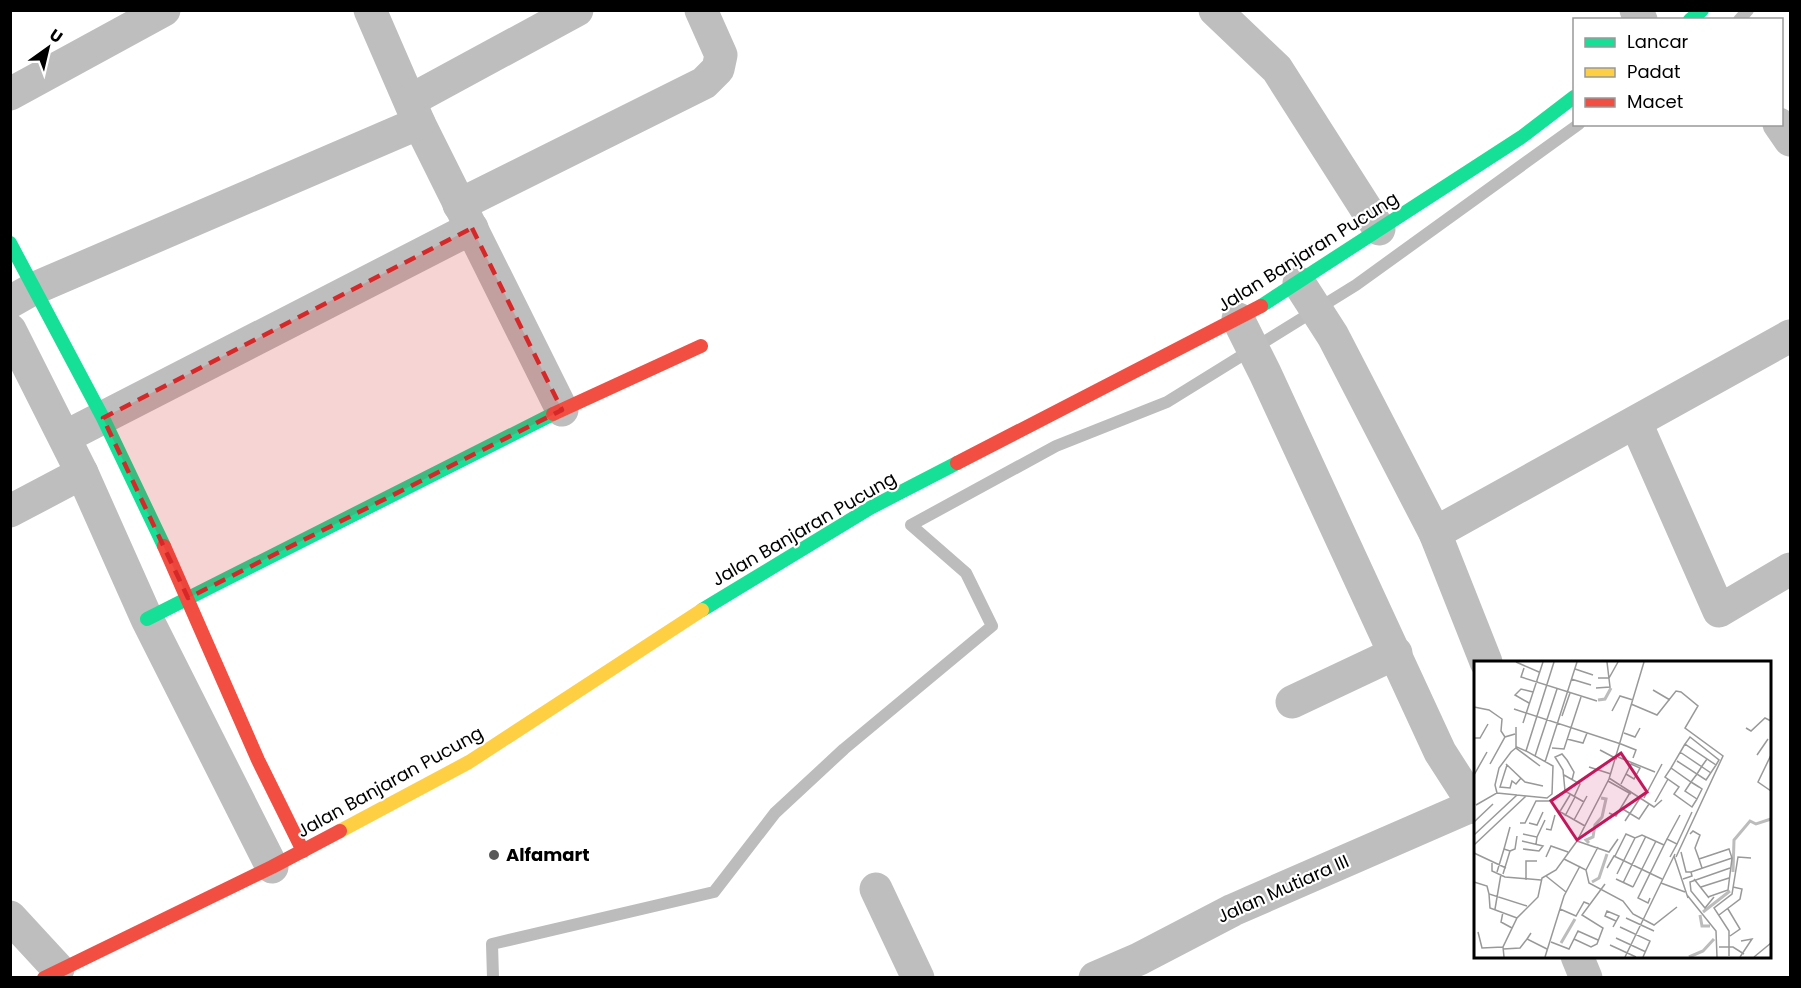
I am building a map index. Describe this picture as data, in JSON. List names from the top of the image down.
{
  "streets": {
    "street": ["Jalan Banjaran Pucung", "Jalan Mutiara III"]
  },
  "places": ["Alfamart"],
  "legend": ["Lancar", "Padat", "Macet"],
  "north": "top right"
}
